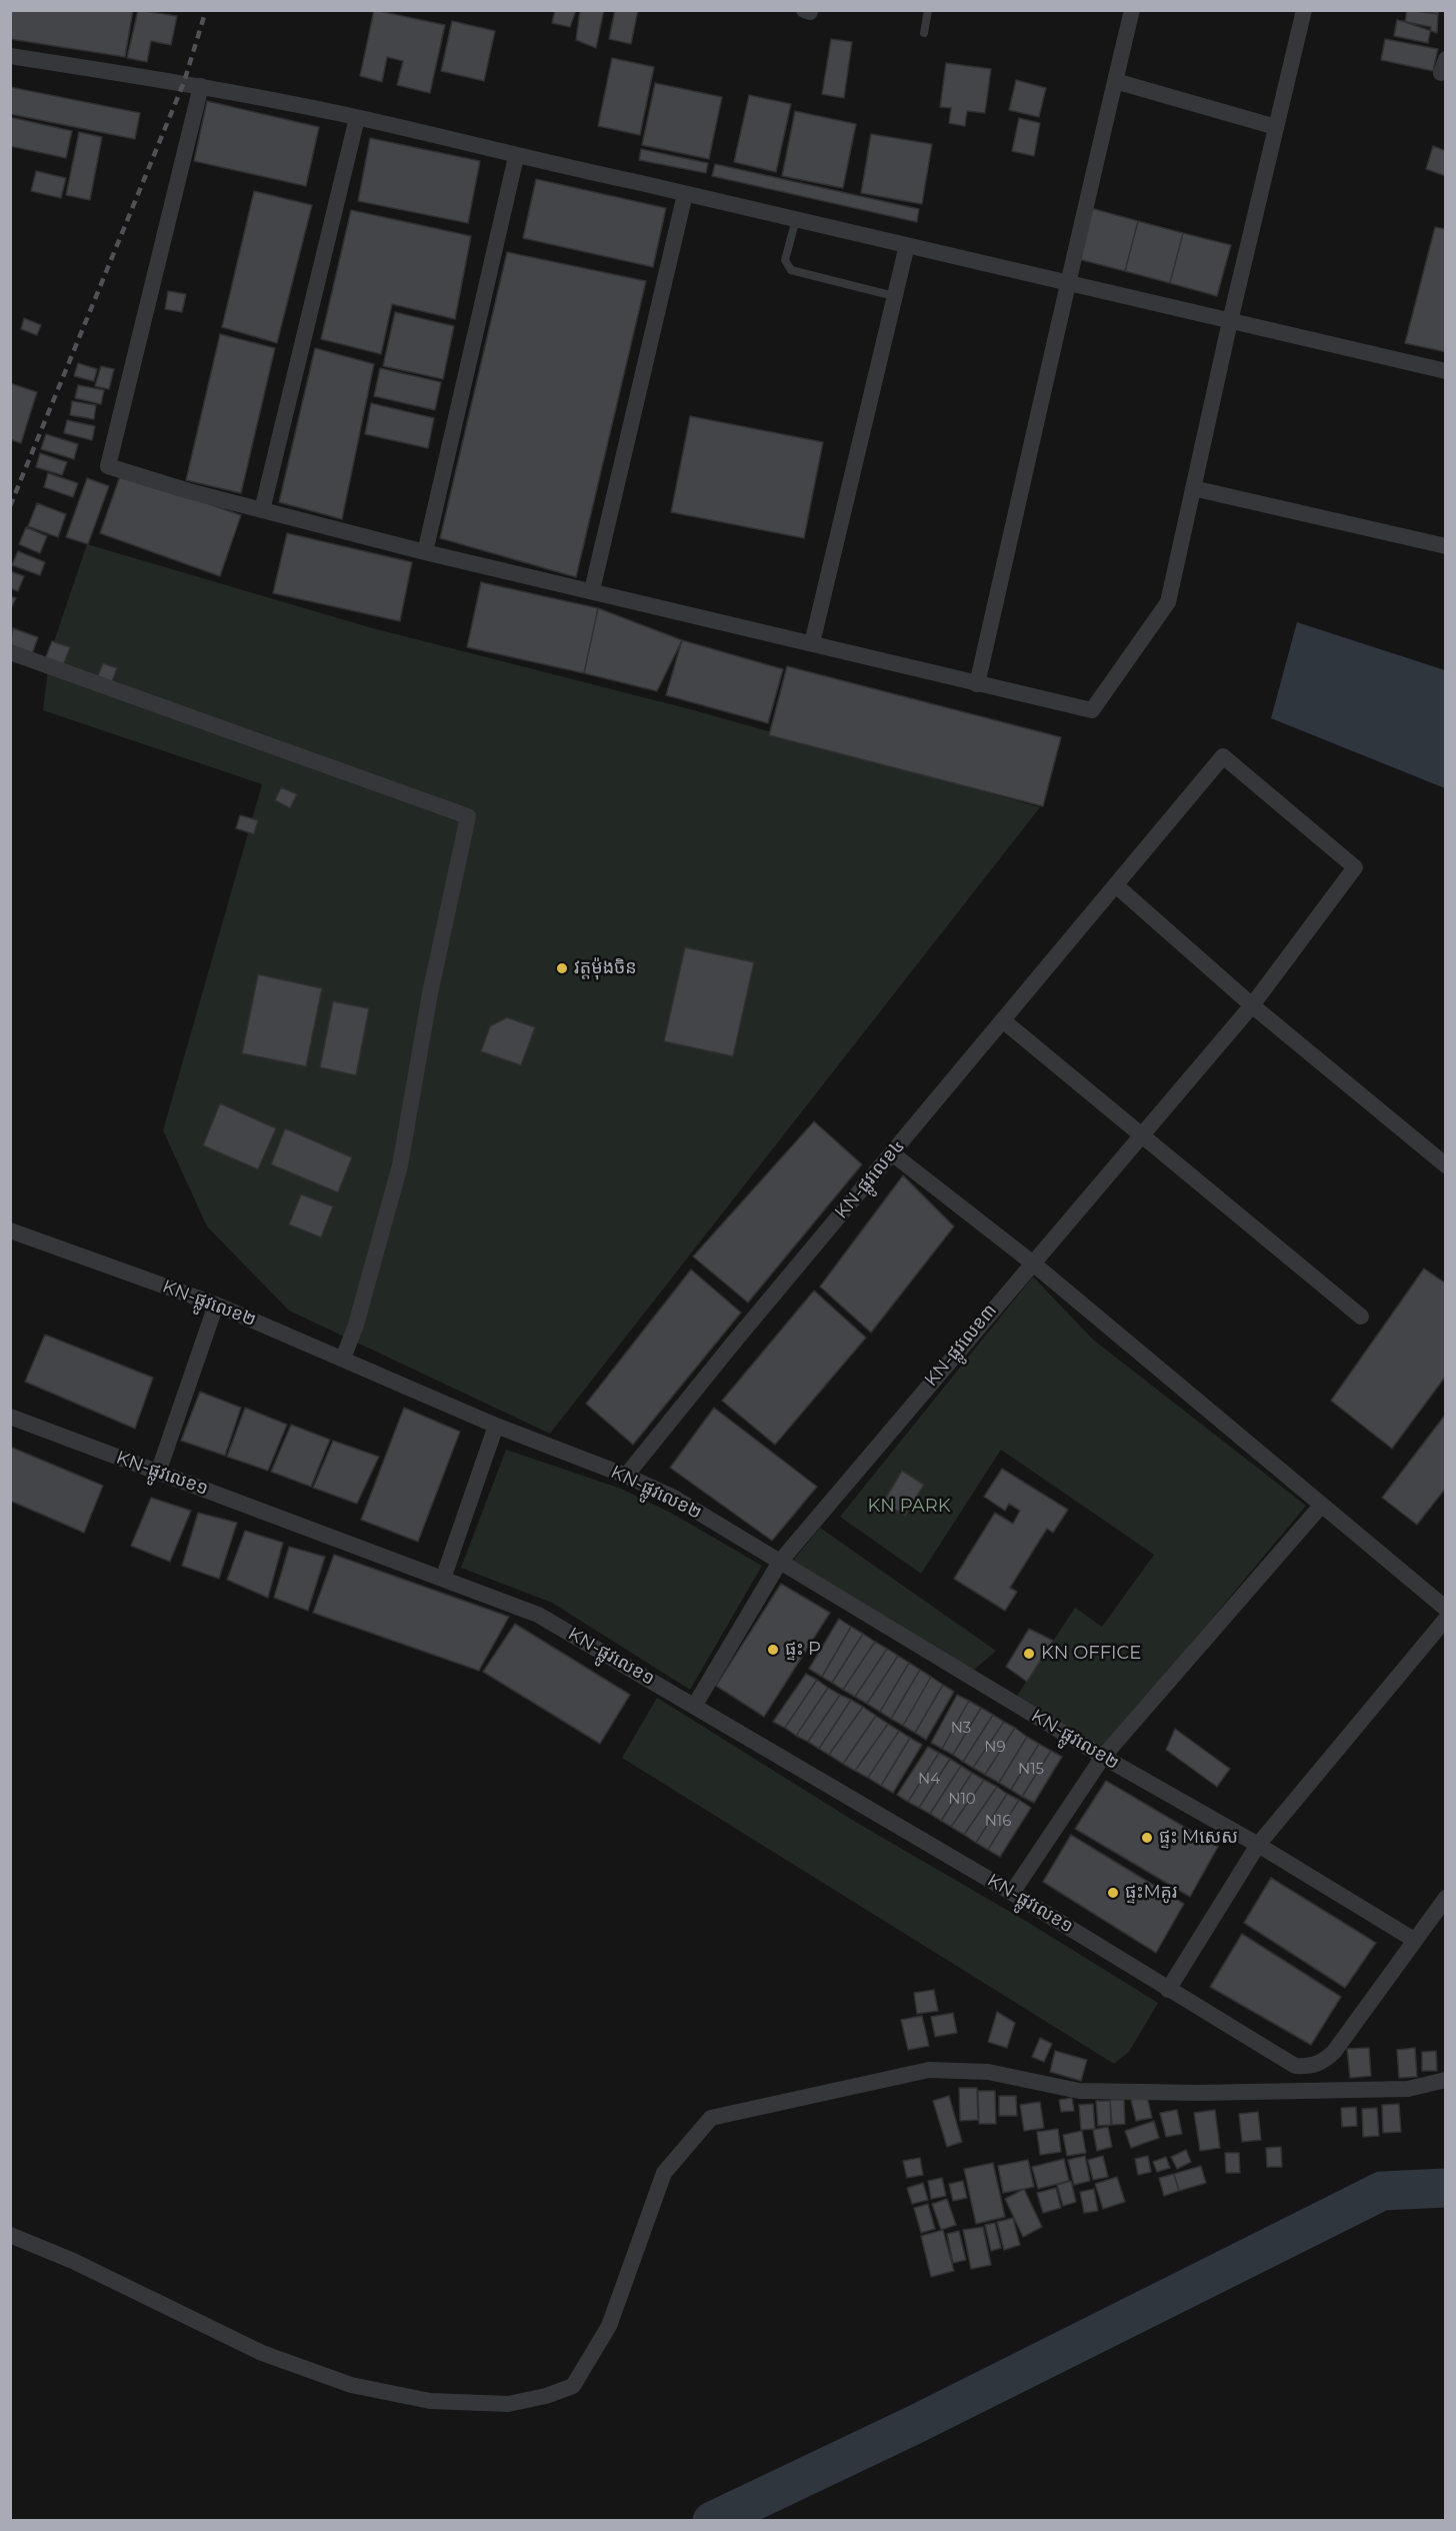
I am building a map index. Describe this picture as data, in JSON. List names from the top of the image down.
{
  "streets": {
    "street": [
      "KN-ផ្លូវលេខ៤",
      "KN-ផ្លូវលេខ២",
      "KN-ផ្លូវលេខ៣",
      "KN-ផ្លូវលេខ១"
    ]
  },
  "crossings": [
    ["KN-ផ្លូវលេខ៤", "KN-ផ្លូវលេខ២"],
    ["KN-ផ្លូវលេខ៤", "KN-ផ្លូវលេខ៣"],
    ["KN-ផ្លូវលេខ២", "KN-ផ្លូវលេខ៣"],
    ["KN-ផ្លូវលេខ២", "KN-ផ្លូវលេខ១"],
    ["KN-ផ្លូវលេខ៣", "KN-ផ្លូវលេខ១"]
  ],
  "parks": ["KN PARK"],
  "places": [
    "វត្តម៉ុងចិន",
    "ផ្ទះ P",
    "KN OFFICE",
    "ផ្ទះ Mសេស",
    "ផ្ទះMគូរ"
  ],
  "house_numbers": [
    "N3",
    "N9",
    "N15",
    "N4",
    "N10",
    "N16"
  ]
}
